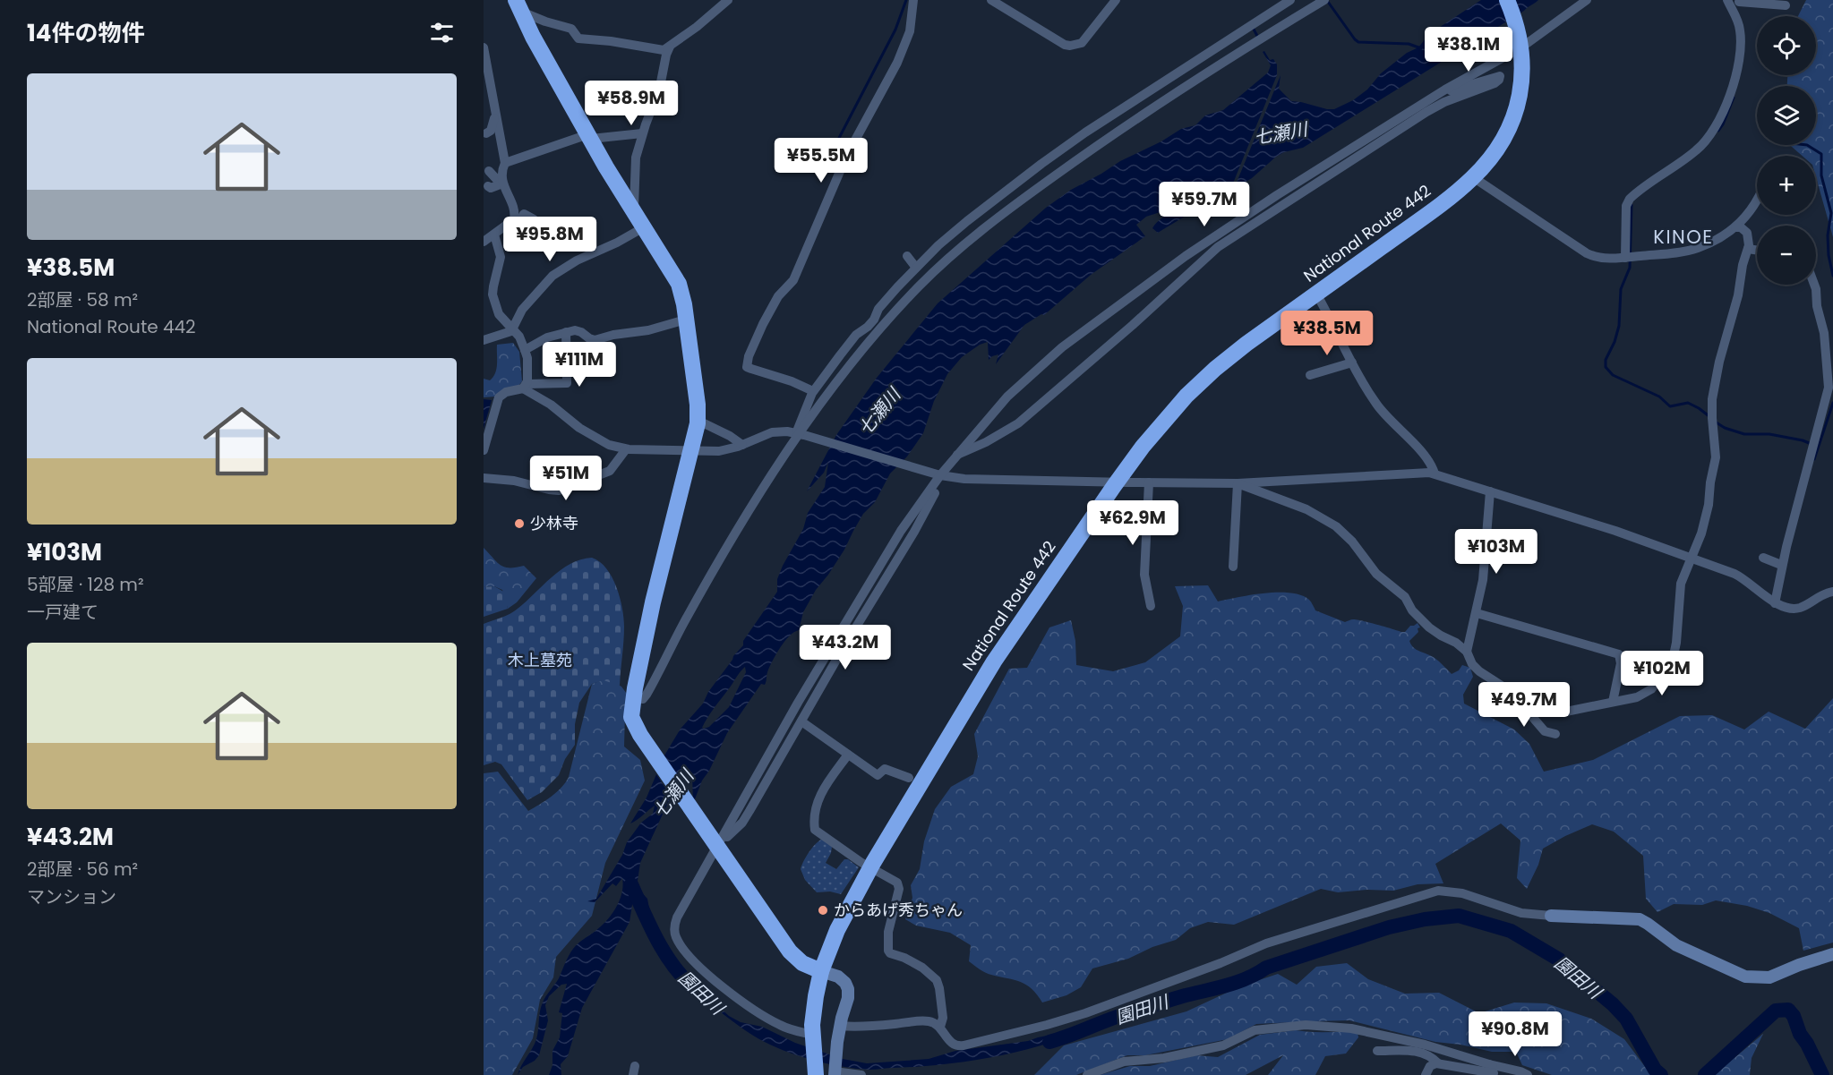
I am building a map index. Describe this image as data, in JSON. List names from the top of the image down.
{
  "streets": {
    "highway": ["National Route 442"]
  },
  "districts": ["KINOE"],
  "water": ["七瀬川", "園田川"],
  "parks": ["木上墓苑"],
  "places": ["少林寺", "からあげ秀ちゃん"],
  "page": {
    "heading": "14件の物件",
    "map_buttons": ["+", "−"],
    "price": [
      "¥38.1M",
      "¥58.9M",
      "¥55.5M",
      "¥59.7M",
      "¥95.8M",
      "¥38.5M",
      "¥111M",
      "¥51M",
      "¥62.9M",
      "¥103M",
      "¥43.2M",
      "¥102M",
      "¥49.7M",
      "¥90.8M"
    ],
    "list": [
      {
        "name": "¥38.5M",
        "note": "2部屋 · 58 m² · National Route 442"
      },
      {
        "name": "¥103M",
        "note": "5部屋 · 128 m² · 一戸建て"
      },
      {
        "name": "¥43.2M",
        "note": "2部屋 · 56 m² · マンション"
      }
    ]
  }
}
